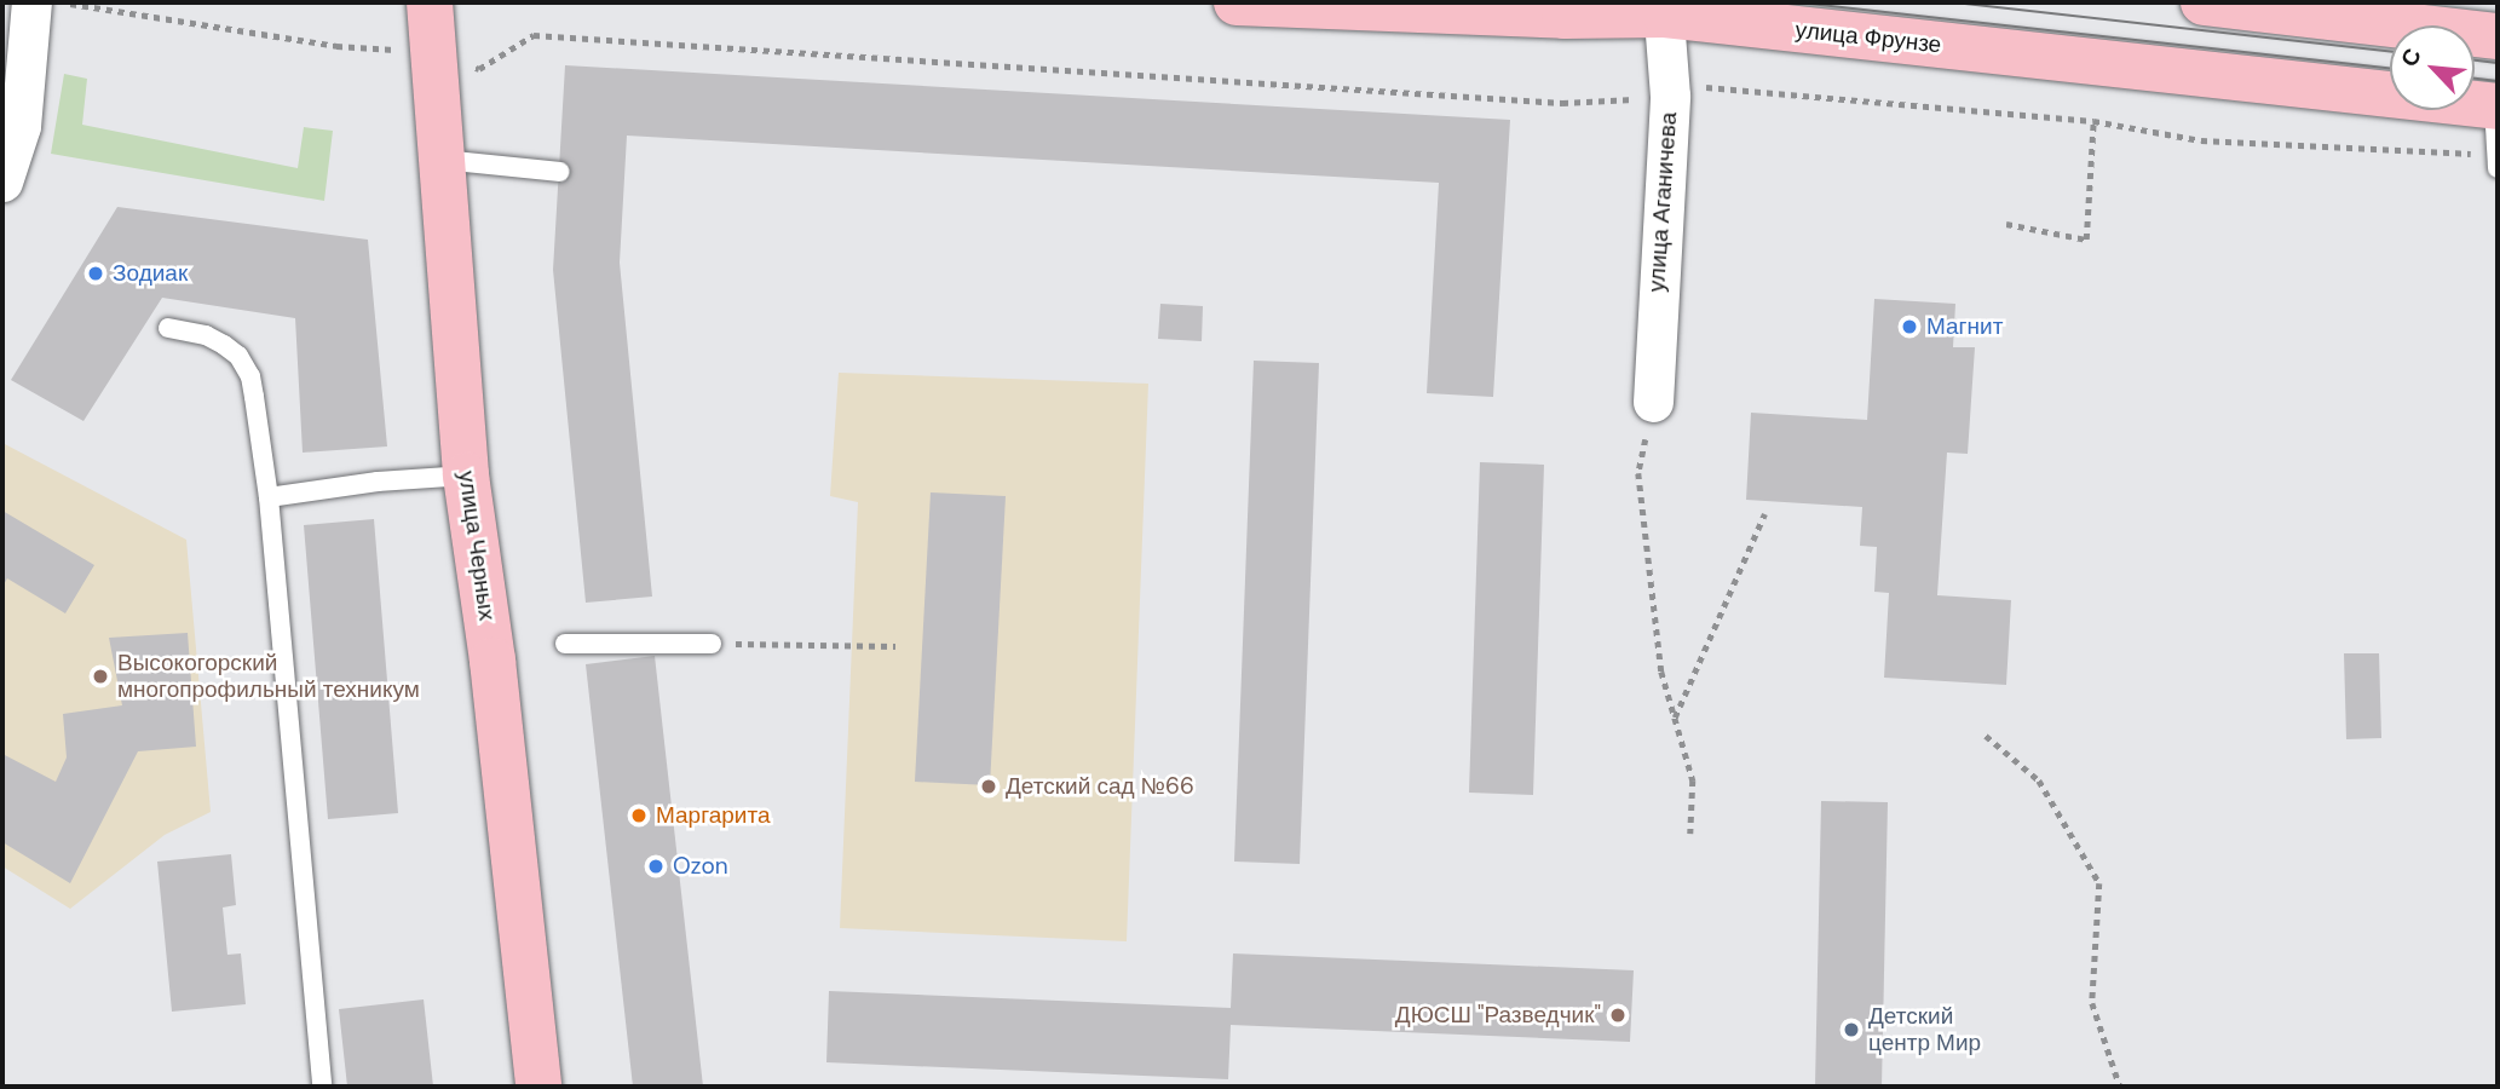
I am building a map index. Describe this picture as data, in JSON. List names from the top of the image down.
{
  "streets": {
    "main road": ["улица Фрунзе", "улица Черных"],
    "street": ["улица Аганичева"]
  },
  "crossings": [
    ["улица Фрунзе", "улица Аганичева"]
  ],
  "places": [
    "Зодиак",
    "Магнит",
    "Высокогорский многопрофильный техникум",
    "Детский сад №66",
    "Маргарита",
    "Ozon",
    "ДЮСШ \"Разведчик\"",
    "Детский центр Мир"
  ],
  "north": "top left"
}
